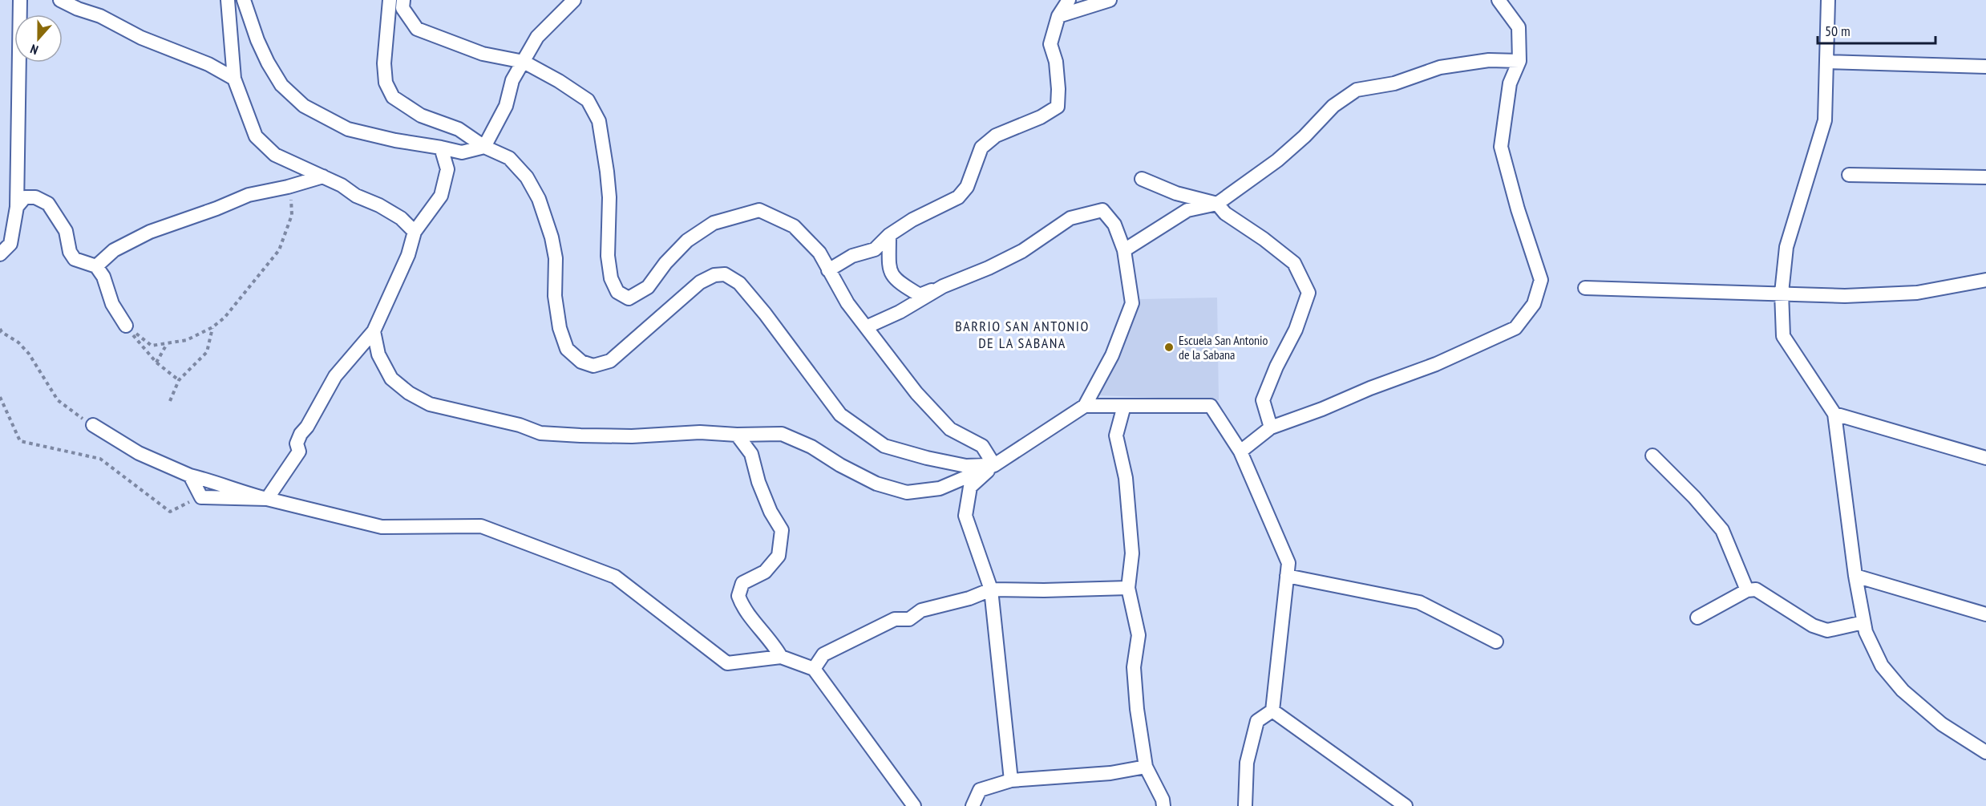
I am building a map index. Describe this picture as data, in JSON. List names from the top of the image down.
{
  "districts": ["BARRIO SAN ANTONIO DE LA SABANA"],
  "places": ["Escuela San Antonio de la Sabana"],
  "scale_bar": "50 m",
  "north": "bottom"
}
